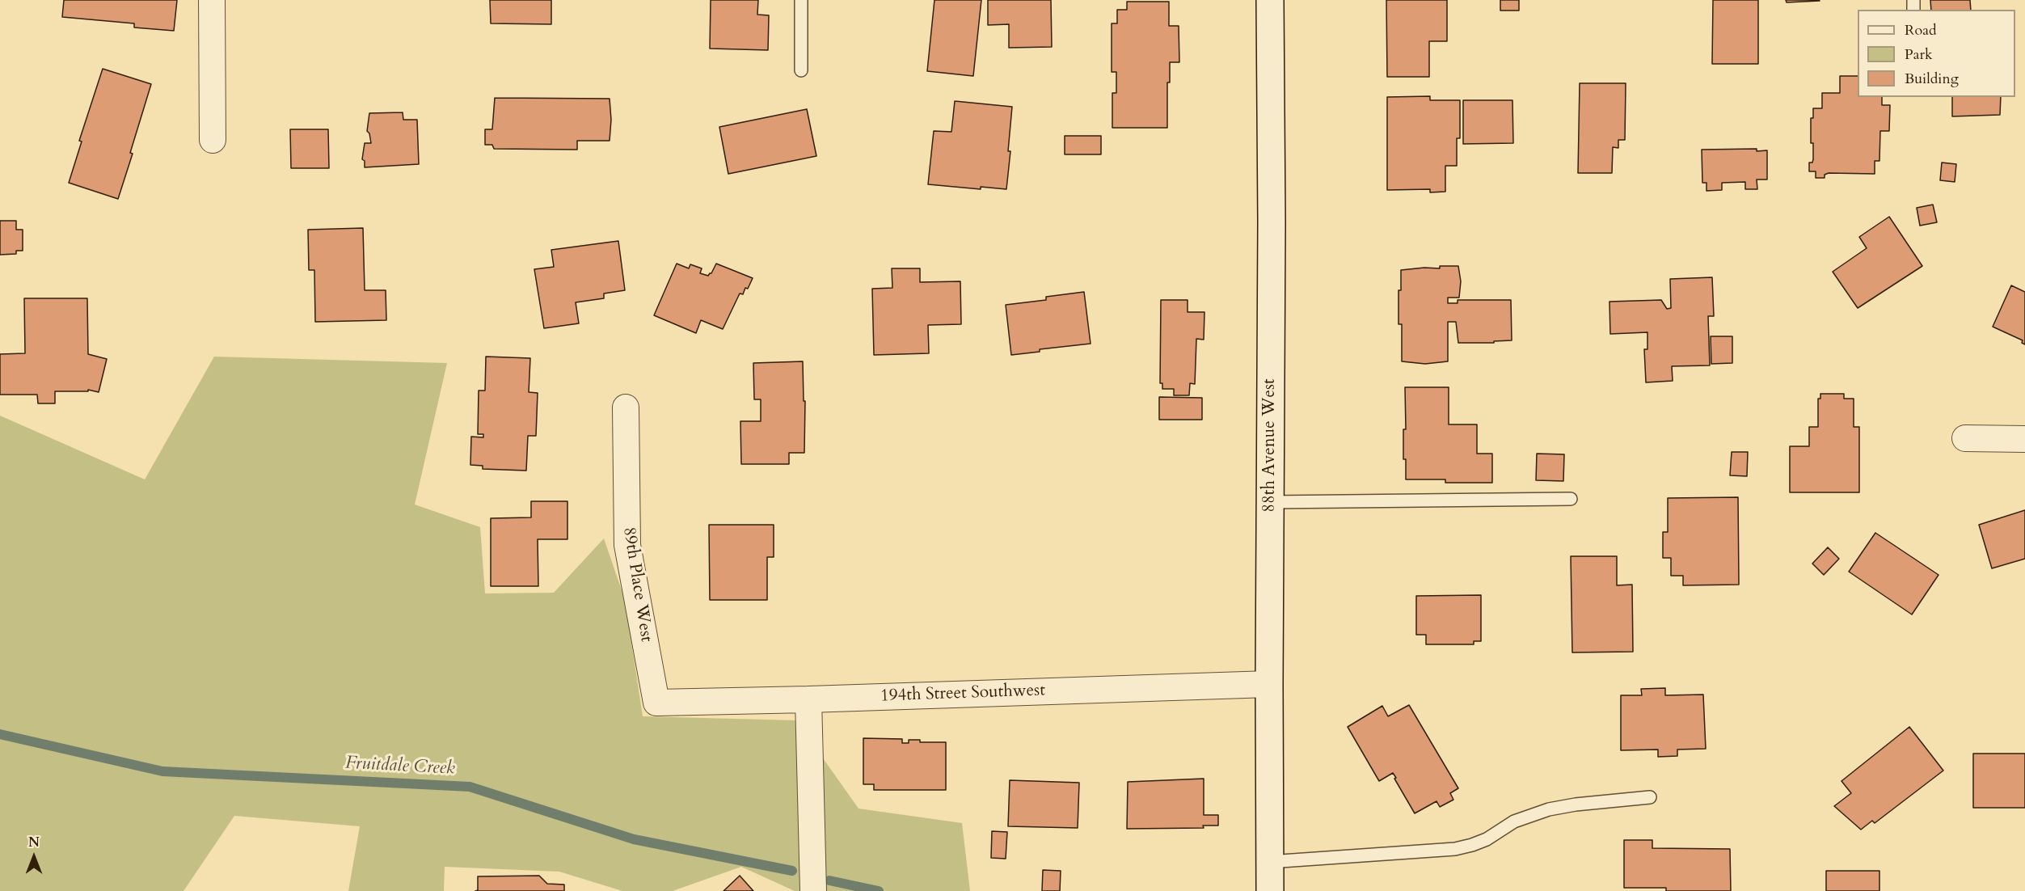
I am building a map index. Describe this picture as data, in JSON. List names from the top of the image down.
{
  "streets": {
    "street": ["88th Avenue West", "89th Place West", "194th Street Southwest"]
  },
  "crossings": [
    ["88th Avenue West", "194th Street Southwest"],
    ["89th Place West", "194th Street Southwest"]
  ],
  "water": ["Fruitdale Creek"],
  "legend": ["Road", "Park", "Building"],
  "north": "top"
}
